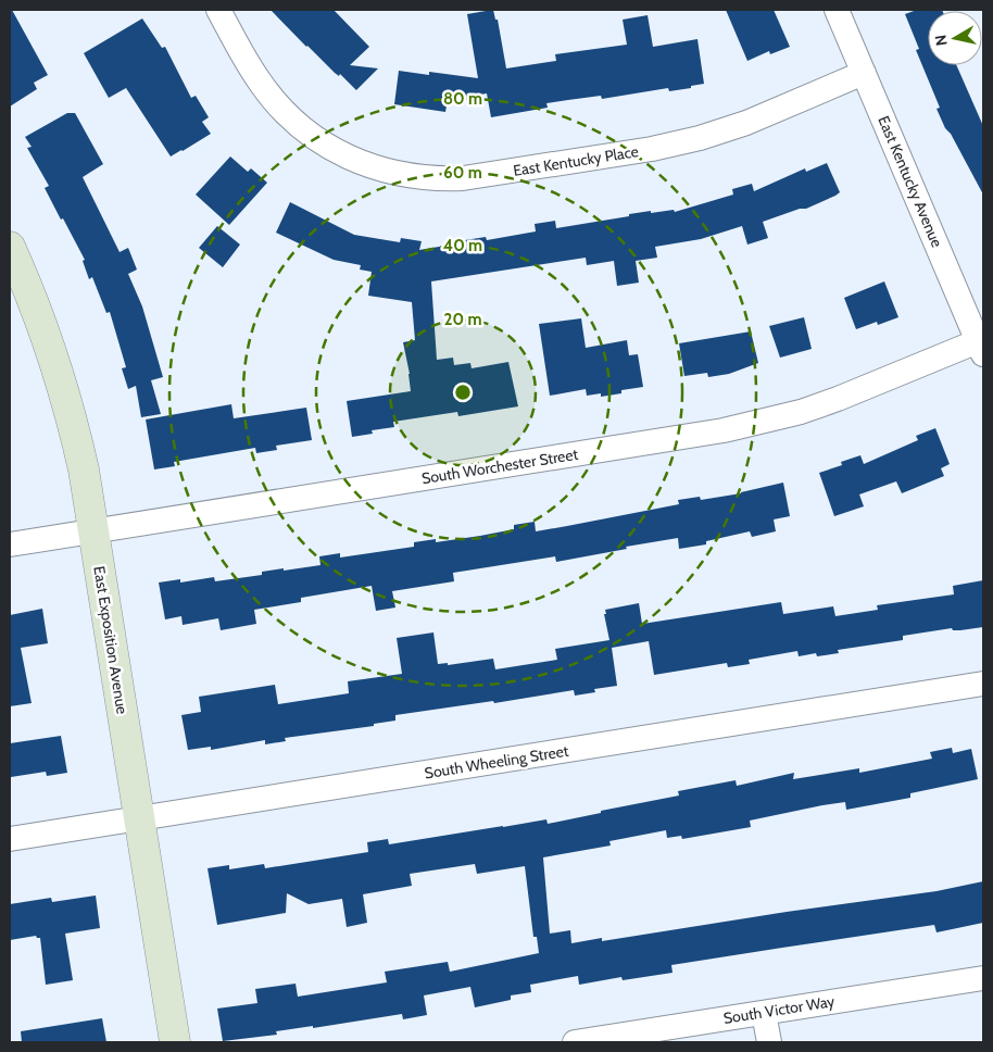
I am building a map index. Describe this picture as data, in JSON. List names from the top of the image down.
{
  "streets": {
    "street": [
      "East Kentucky Place",
      "East Kentucky Avenue",
      "South Worchester Street",
      "East Exposition Avenue",
      "South Wheeling Street",
      "South Victor Way"
    ]
  },
  "crossings": [
    ["East Kentucky Place", "East Kentucky Avenue"],
    ["East Kentucky Avenue", "South Worchester Street"],
    ["South Worchester Street", "East Exposition Avenue"],
    ["East Exposition Avenue", "South Wheeling Street"]
  ],
  "north": "left",
  "rings": [
    "80 m",
    "60 m",
    "40 m",
    "20 m"
  ]
}
